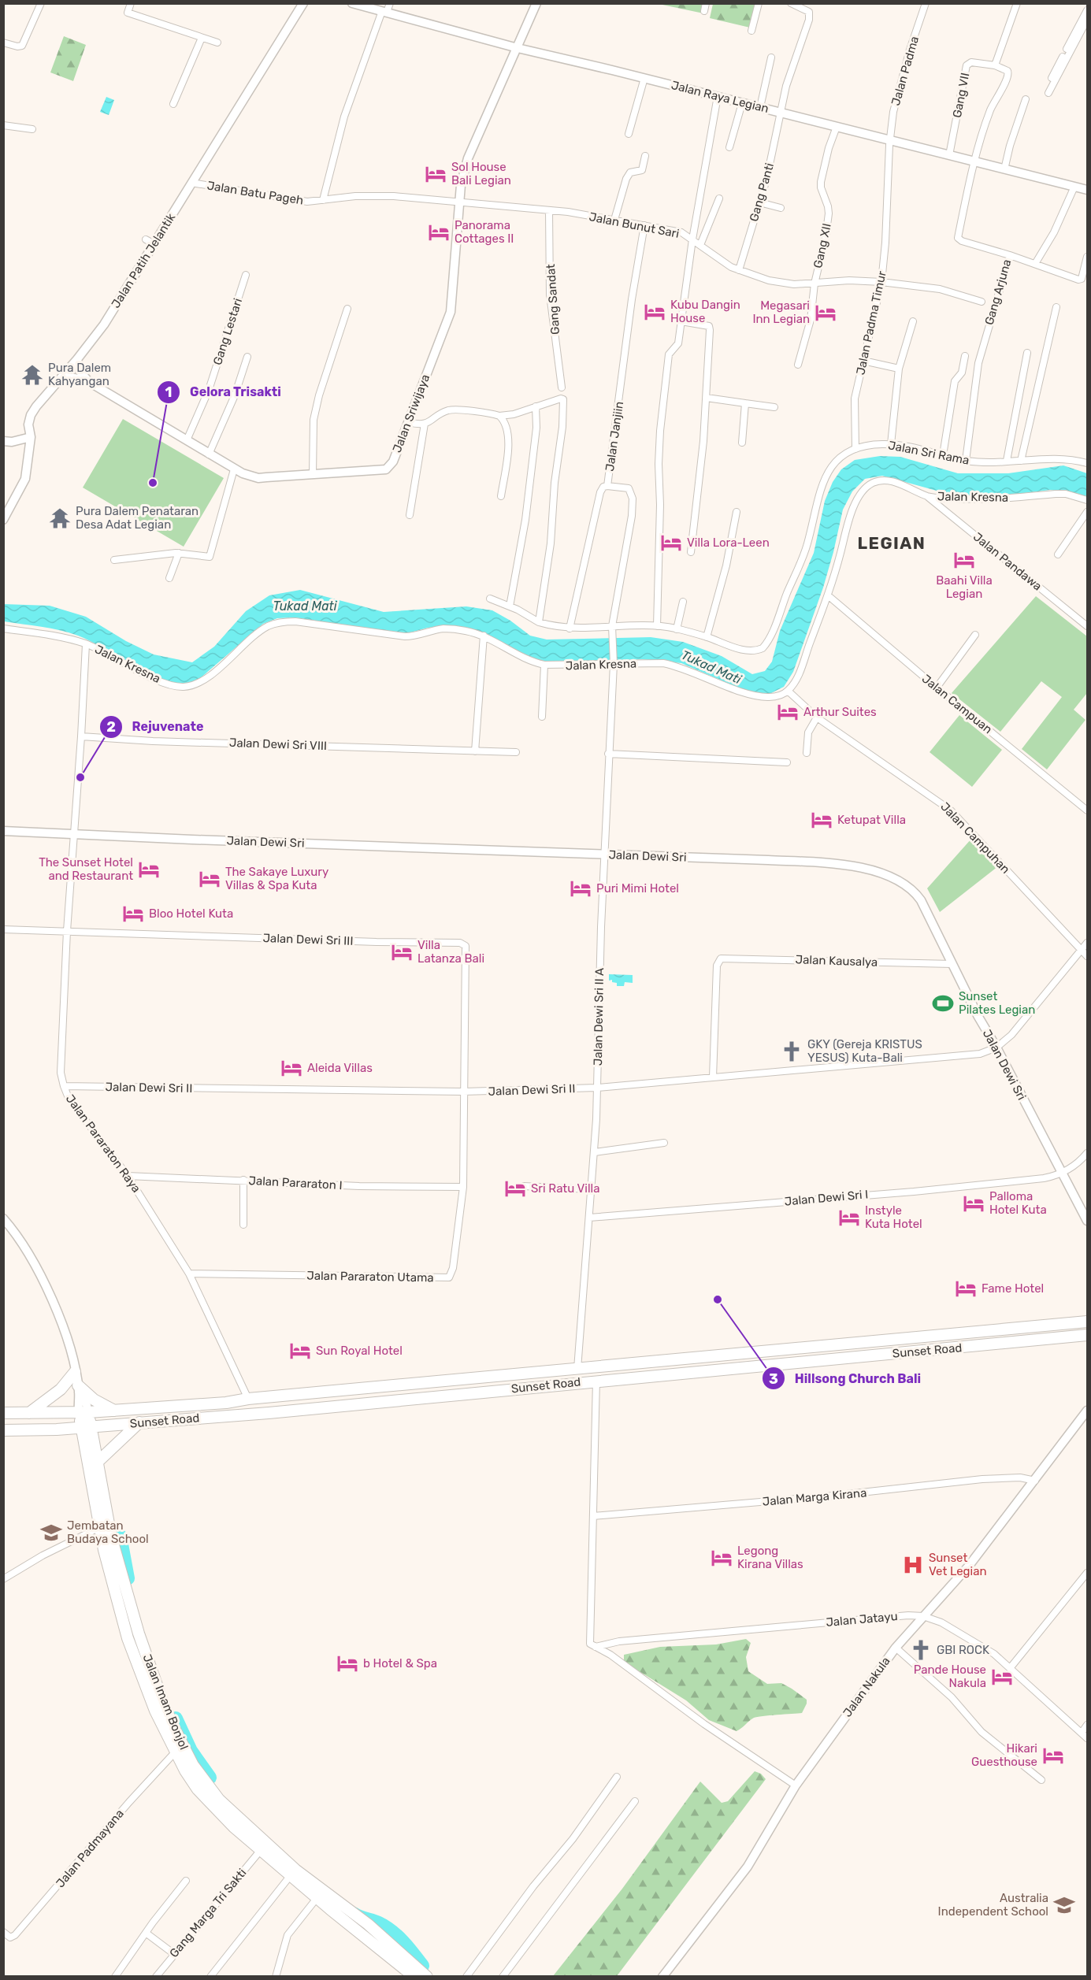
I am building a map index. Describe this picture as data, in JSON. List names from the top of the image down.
{
  "streets": {
    "highway": ["Sunset Road", "Jalan Imam Bonjol"],
    "street": [
      "Jalan Padma",
      "Gang VII",
      "Jalan Raya Legian",
      "Gang Panti",
      "Jalan Batu Pageh",
      "Jalan Bunut Sari",
      "Gang XII",
      "Jalan Patih Jelantik",
      "Gang Arjuna",
      "Gang Sandat",
      "Jalan Padma Timur",
      "Gang Lestari",
      "Jalan Sriwijaya",
      "Jalan Janjiin",
      "Jalan Sri Rama",
      "Jalan Kresna",
      "Jalan Pandawa",
      "Jalan Campuan",
      "Jalan Dewi Sri VIII",
      "Jalan Campuhan",
      "Jalan Dewi Sri",
      "Jalan Dewi Sri III",
      "Jalan Kausalya",
      "Jalan Dewi Sri II A",
      "Jalan Dewi Sri II",
      "Jalan Pararaton Raya",
      "Jalan Pararaton I",
      "Jalan Dewi Sri I",
      "Jalan Pararaton Utama",
      "Jalan Marga Kirana",
      "Jalan Jatayu",
      "Jalan Nakula",
      "Jalan Padmayana",
      "Gang Marga Tri Sakti"
    ]
  },
  "crossings": [
    ["Jalan Padma", "Jalan Raya Legian"],
    ["Jalan Padma", "Jalan Padma Timur"],
    ["Gang VII", "Jalan Raya Legian"],
    ["Jalan Raya Legian", "Gang Panti"],
    ["Jalan Raya Legian", "Gang XII"],
    ["Jalan Raya Legian", "Gang Arjuna"],
    ["Jalan Raya Legian", "Jalan Padma Timur"],
    ["Jalan Raya Legian", "Jalan Sriwijaya"],
    ["Gang Panti", "Jalan Bunut Sari"],
    ["Jalan Batu Pageh", "Jalan Bunut Sari"],
    ["Jalan Batu Pageh", "Jalan Patih Jelantik"],
    ["Jalan Batu Pageh", "Jalan Sriwijaya"],
    ["Jalan Bunut Sari", "Gang XII"],
    ["Jalan Bunut Sari", "Gang Sandat"],
    ["Jalan Bunut Sari", "Jalan Padma Timur"],
    ["Jalan Bunut Sari", "Jalan Sriwijaya"],
    ["Jalan Bunut Sari", "Jalan Janjiin"],
    ["Jalan Patih Jelantik", "Jalan Sriwijaya"],
    ["Gang Arjuna", "Jalan Sri Rama"],
    ["Jalan Padma Timur", "Jalan Sri Rama"],
    ["Gang Lestari", "Jalan Sriwijaya"],
    ["Jalan Janjiin", "Jalan Dewi Sri II A"],
    ["Jalan Kresna", "Jalan Pandawa"],
    ["Jalan Kresna", "Jalan Campuan"],
    ["Jalan Kresna", "Jalan Campuhan"],
    ["Jalan Kresna", "Jalan Dewi Sri II A"],
    ["Jalan Kresna", "Jalan Pararaton Raya"],
    ["Jalan Dewi Sri VIII", "Jalan Pararaton Raya"],
    ["Jalan Dewi Sri", "Jalan Kausalya"],
    ["Jalan Dewi Sri", "Jalan Dewi Sri II A"],
    ["Jalan Dewi Sri", "Jalan Dewi Sri II"],
    ["Jalan Dewi Sri", "Jalan Pararaton Raya"],
    ["Jalan Dewi Sri", "Jalan Dewi Sri I"],
    ["Jalan Dewi Sri III", "Jalan Dewi Sri II"],
    ["Jalan Dewi Sri III", "Jalan Pararaton Raya"],
    ["Jalan Dewi Sri III", "Jalan Pararaton Utama"],
    ["Jalan Kausalya", "Jalan Dewi Sri II"],
    ["Jalan Dewi Sri II A", "Jalan Dewi Sri II"],
    ["Jalan Dewi Sri II A", "Jalan Dewi Sri I"],
    ["Jalan Dewi Sri II A", "Sunset Road"],
    ["Jalan Dewi Sri II", "Jalan Pararaton Raya"],
    ["Jalan Dewi Sri II", "Jalan Pararaton Utama"],
    ["Jalan Pararaton Raya", "Jalan Pararaton I"],
    ["Jalan Pararaton Raya", "Jalan Pararaton Utama"],
    ["Jalan Pararaton Raya", "Sunset Road"],
    ["Jalan Pararaton I", "Jalan Pararaton Utama"],
    ["Sunset Road", "Jalan Imam Bonjol"],
    ["Jalan Marga Kirana", "Jalan Nakula"],
    ["Jalan Jatayu", "Jalan Nakula"],
    ["Jalan Imam Bonjol", "Jalan Padmayana"],
    ["Jalan Imam Bonjol", "Gang Marga Tri Sakti"]
  ],
  "districts": ["LEGIAN"],
  "water": ["Tukad Mati"],
  "places": {
    "hotel": [
      "Sol House Bali Legian",
      "Panorama Cottages II",
      "Kubu Dangin House",
      "Megasari Inn Legian",
      "Villa Lora-Leen",
      "Baahi Villa Legian",
      "Arthur Suites",
      "Ketupat Villa",
      "The Sunset Hotel and Restaurant",
      "The Sakaye Luxury Villas & Spa Kuta",
      "Puri Mimi Hotel",
      "Bloo Hotel Kuta",
      "Villa Latanza Bali",
      "Aleida Villas",
      "Sri Ratu Villa",
      "Palloma Hotel Kuta",
      "Instyle Kuta Hotel",
      "Fame Hotel",
      "Sun Royal Hotel",
      "Legong Kirana Villas",
      "b Hotel & Spa",
      "Pande House Nakula",
      "Hikari Guesthouse"
    ],
    "temple": ["Pura Dalem Kahyangan", "Pura Dalem Penataran Desa Adat Legian"],
    "other": ["Gelora Trisakti", "Rejuvenate", "Hillsong Church Bali"],
    "sports": ["Sunset Pilates Legian"],
    "church": ["GKY (Gereja KRISTUS YESUS) Kuta-Bali", "GBI ROCK"],
    "school or university": ["Jembatan Budaya School", "Australia Independent School"],
    "hospital": ["Sunset Vet Legian"]
  }
}
